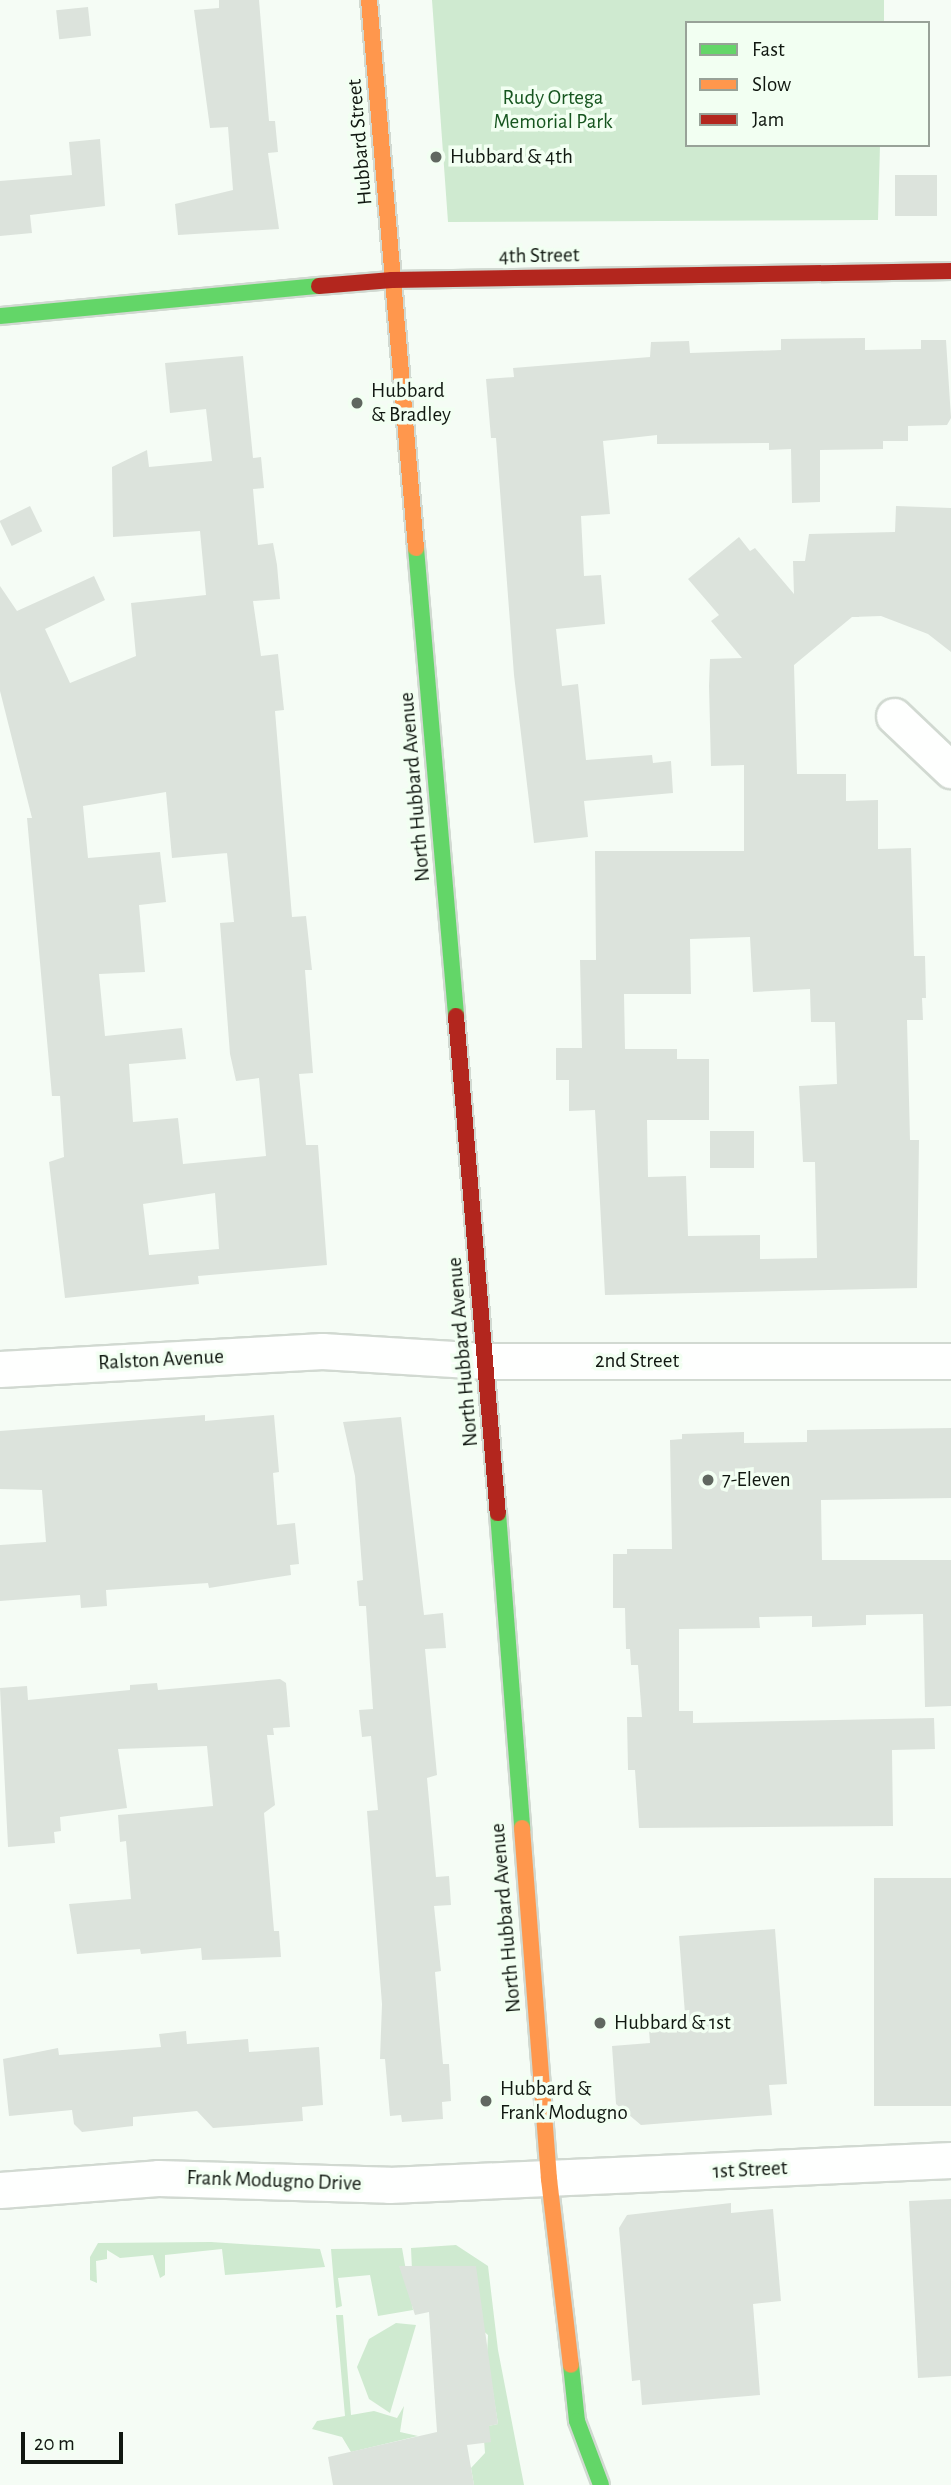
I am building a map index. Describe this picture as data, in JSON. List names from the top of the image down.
{
  "streets": {
    "main road": ["Hubbard Street", "4th Street", "North Hubbard Avenue"],
    "street": [
      "Ralston Avenue",
      "2nd Street",
      "1st Street",
      "Frank Modugno Drive"
    ]
  },
  "crossings": [
    ["Hubbard Street", "4th Street"],
    ["Hubbard Street", "North Hubbard Avenue"],
    ["4th Street", "North Hubbard Avenue"],
    ["North Hubbard Avenue", "2nd Street"],
    ["North Hubbard Avenue", "1st Street"],
    ["North Hubbard Avenue", "Frank Modugno Drive"],
    ["Ralston Avenue", "2nd Street"],
    ["1st Street", "Frank Modugno Drive"]
  ],
  "parks": ["Rudy Ortega Memorial Park"],
  "places": [
    "Hubbard & 4th",
    "Hubbard & Bradley",
    "7-Eleven",
    "Hubbard & 1st",
    "Hubbard & Frank Modugno"
  ],
  "legend": ["Fast", "Slow", "Jam"],
  "scale_bar": "20 m"
}
